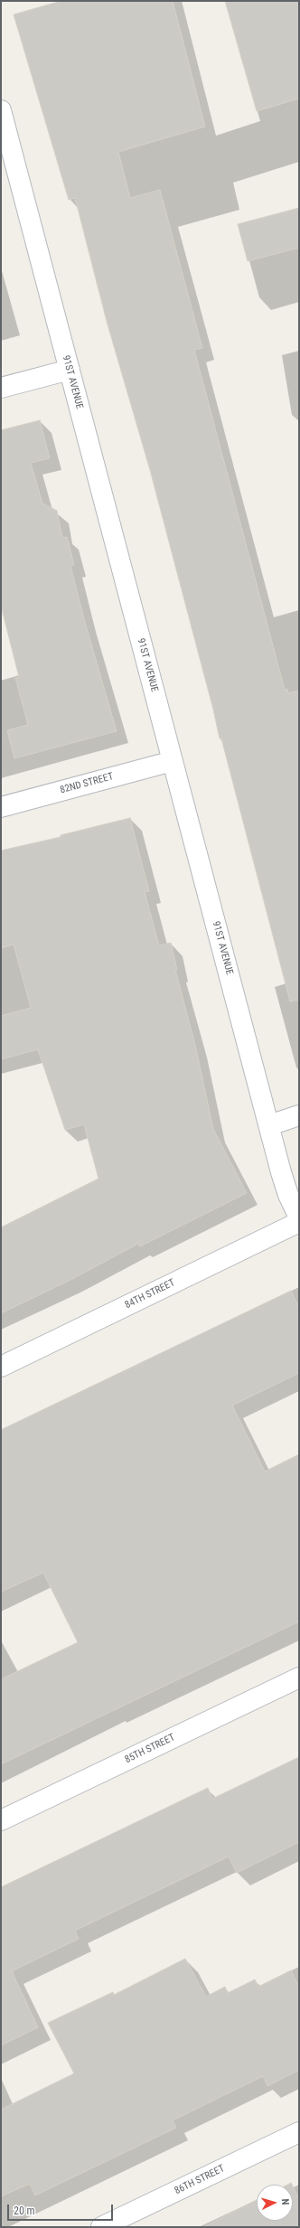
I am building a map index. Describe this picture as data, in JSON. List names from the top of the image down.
{
  "streets": {
    "street": [
      "91ST AVENUE",
      "82ND STREET",
      "84TH STREET",
      "85TH STREET",
      "86TH STREET"
    ]
  },
  "crossings": [
    ["91ST AVENUE", "82ND STREET"]
  ],
  "scale_bar": "20 m",
  "north": "right"
}
